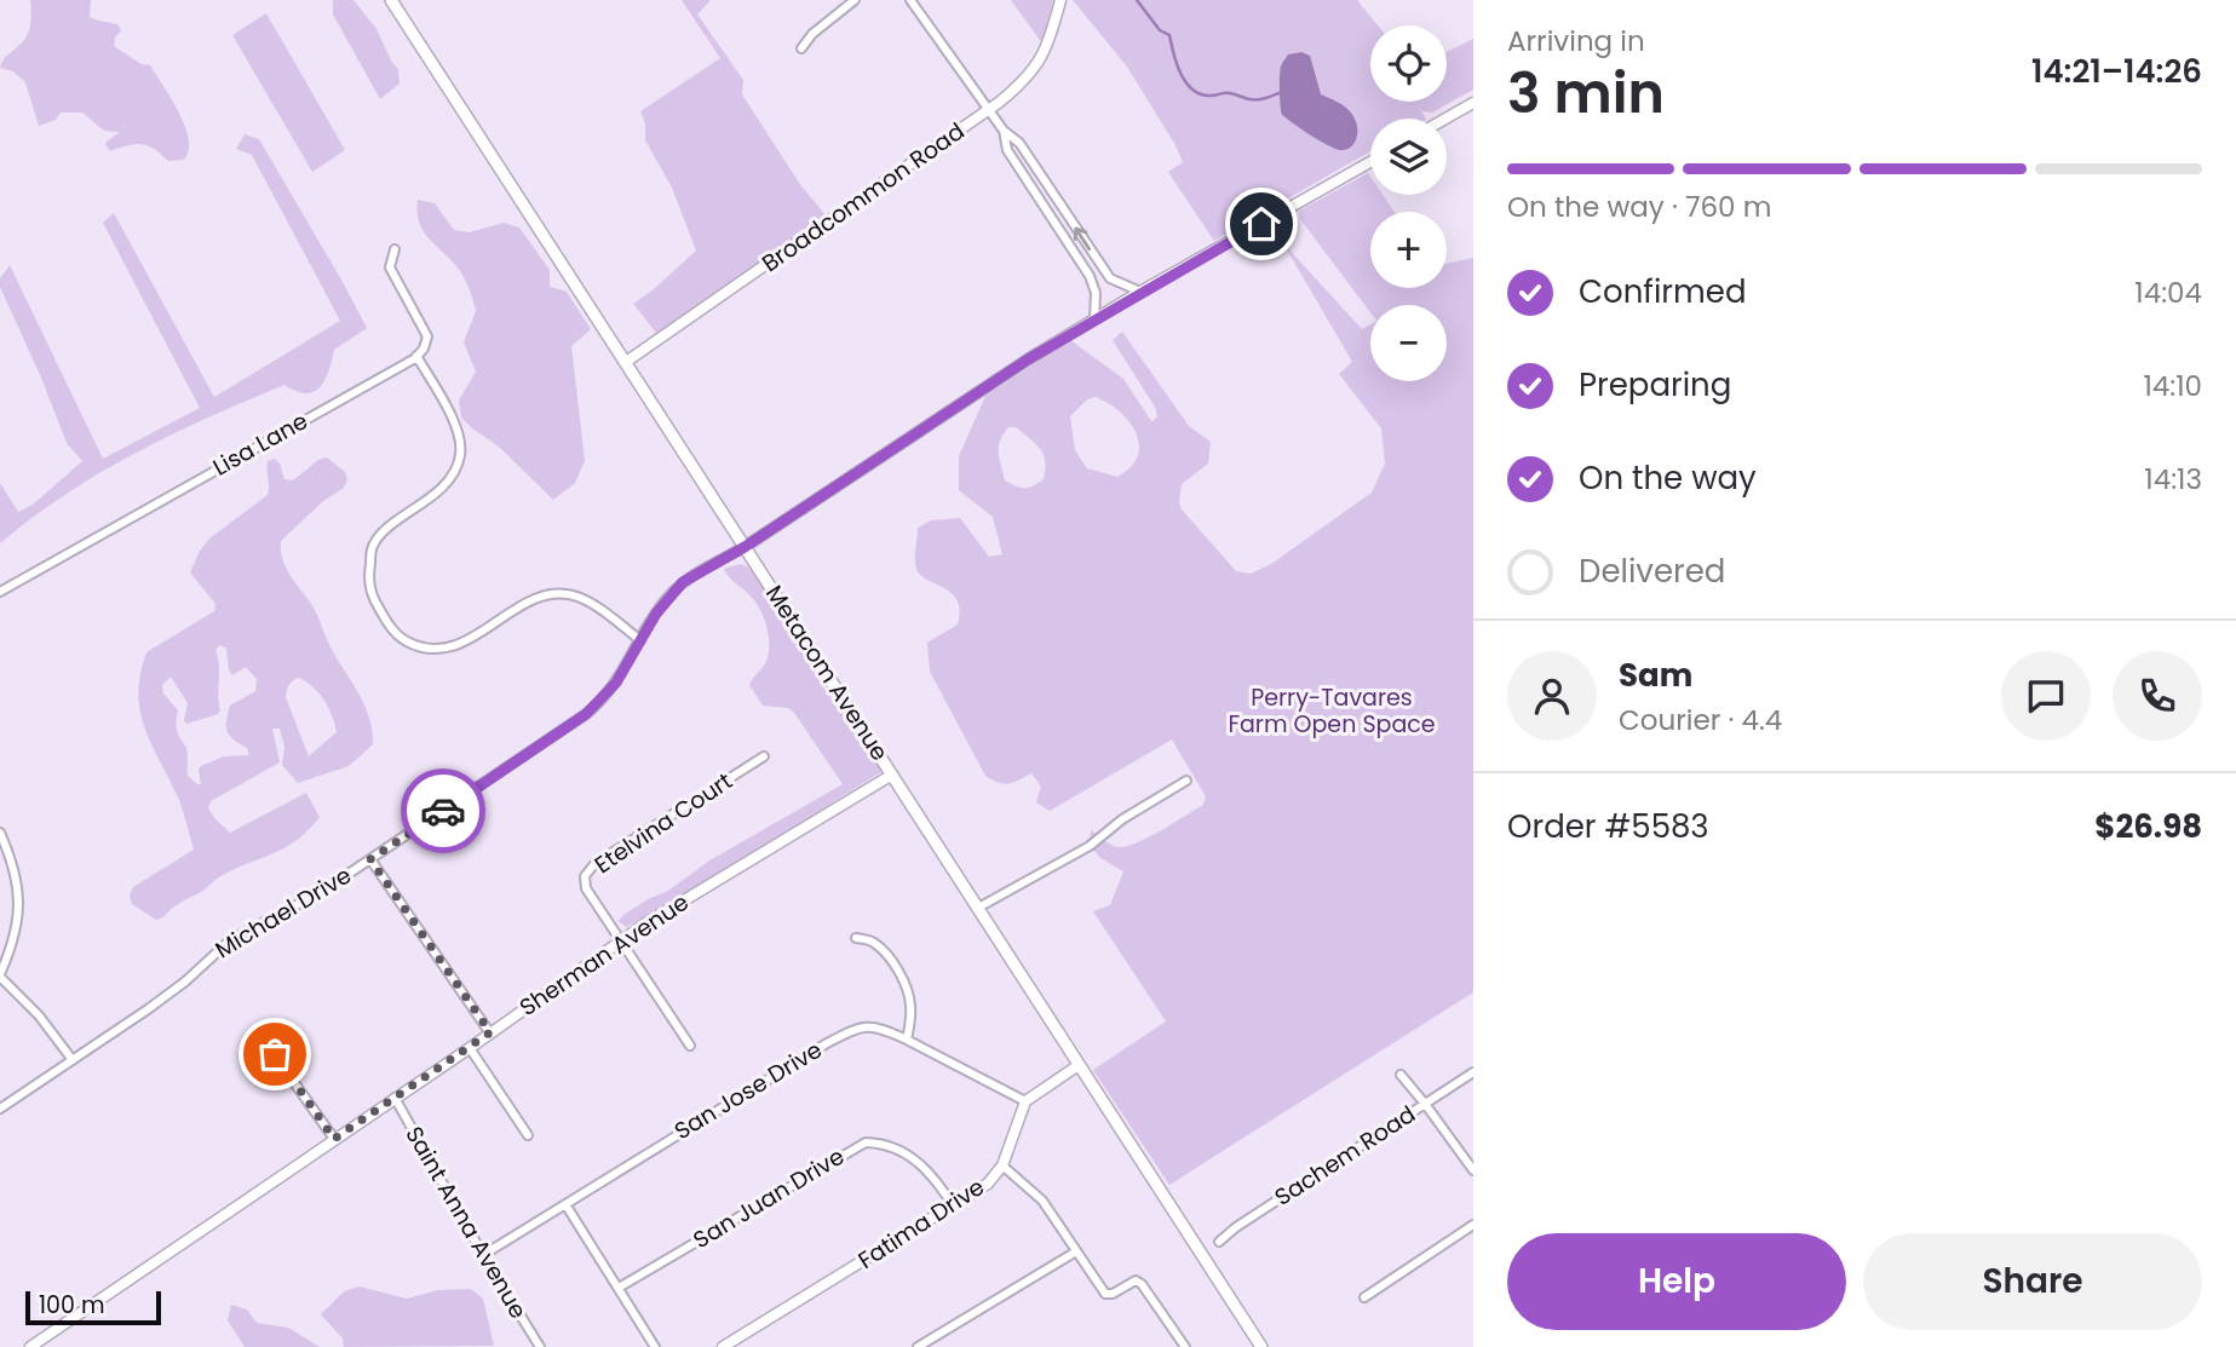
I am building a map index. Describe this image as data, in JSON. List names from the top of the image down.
{
  "streets": {
    "main road": ["Metacom Avenue"],
    "street": [
      "Broadcommon Road",
      "Lisa Lane",
      "Etelvina Court",
      "Michael Drive",
      "Sherman Avenue",
      "San Jose Drive",
      "Sachem Road",
      "San Juan Drive",
      "Saint Anna Avenue",
      "Fatima Drive"
    ]
  },
  "crossings": [
    ["Broadcommon Road", "Metacom Avenue"],
    ["Metacom Avenue", "Michael Drive"],
    ["Metacom Avenue", "Sherman Avenue"],
    ["Etelvina Court", "Sherman Avenue"],
    ["Sherman Avenue", "Saint Anna Avenue"],
    ["San Jose Drive", "Saint Anna Avenue"],
    ["San Jose Drive", "Fatima Drive"],
    ["San Juan Drive", "Fatima Drive"]
  ],
  "parks": ["Perry-Tavares Farm Open Space"],
  "scale_bar": "100 m",
  "page": {
    "heading": ["3 min", "Arriving in", "14:21–14:26"],
    "panel": [
      "Sam",
      "Courier · 4.4",
      "Order #5583",
      "$26.98"
    ],
    "map_buttons": ["+", "−"],
    "bar": "On the way · 760 m",
    "list": [
      ["Confirmed", "14:04"],
      ["Preparing", "14:10"],
      ["On the way", "14:13"],
      "Delivered"
    ],
    "buttons": ["Help", "Share"],
    "scale": "100 m"
  }
}
